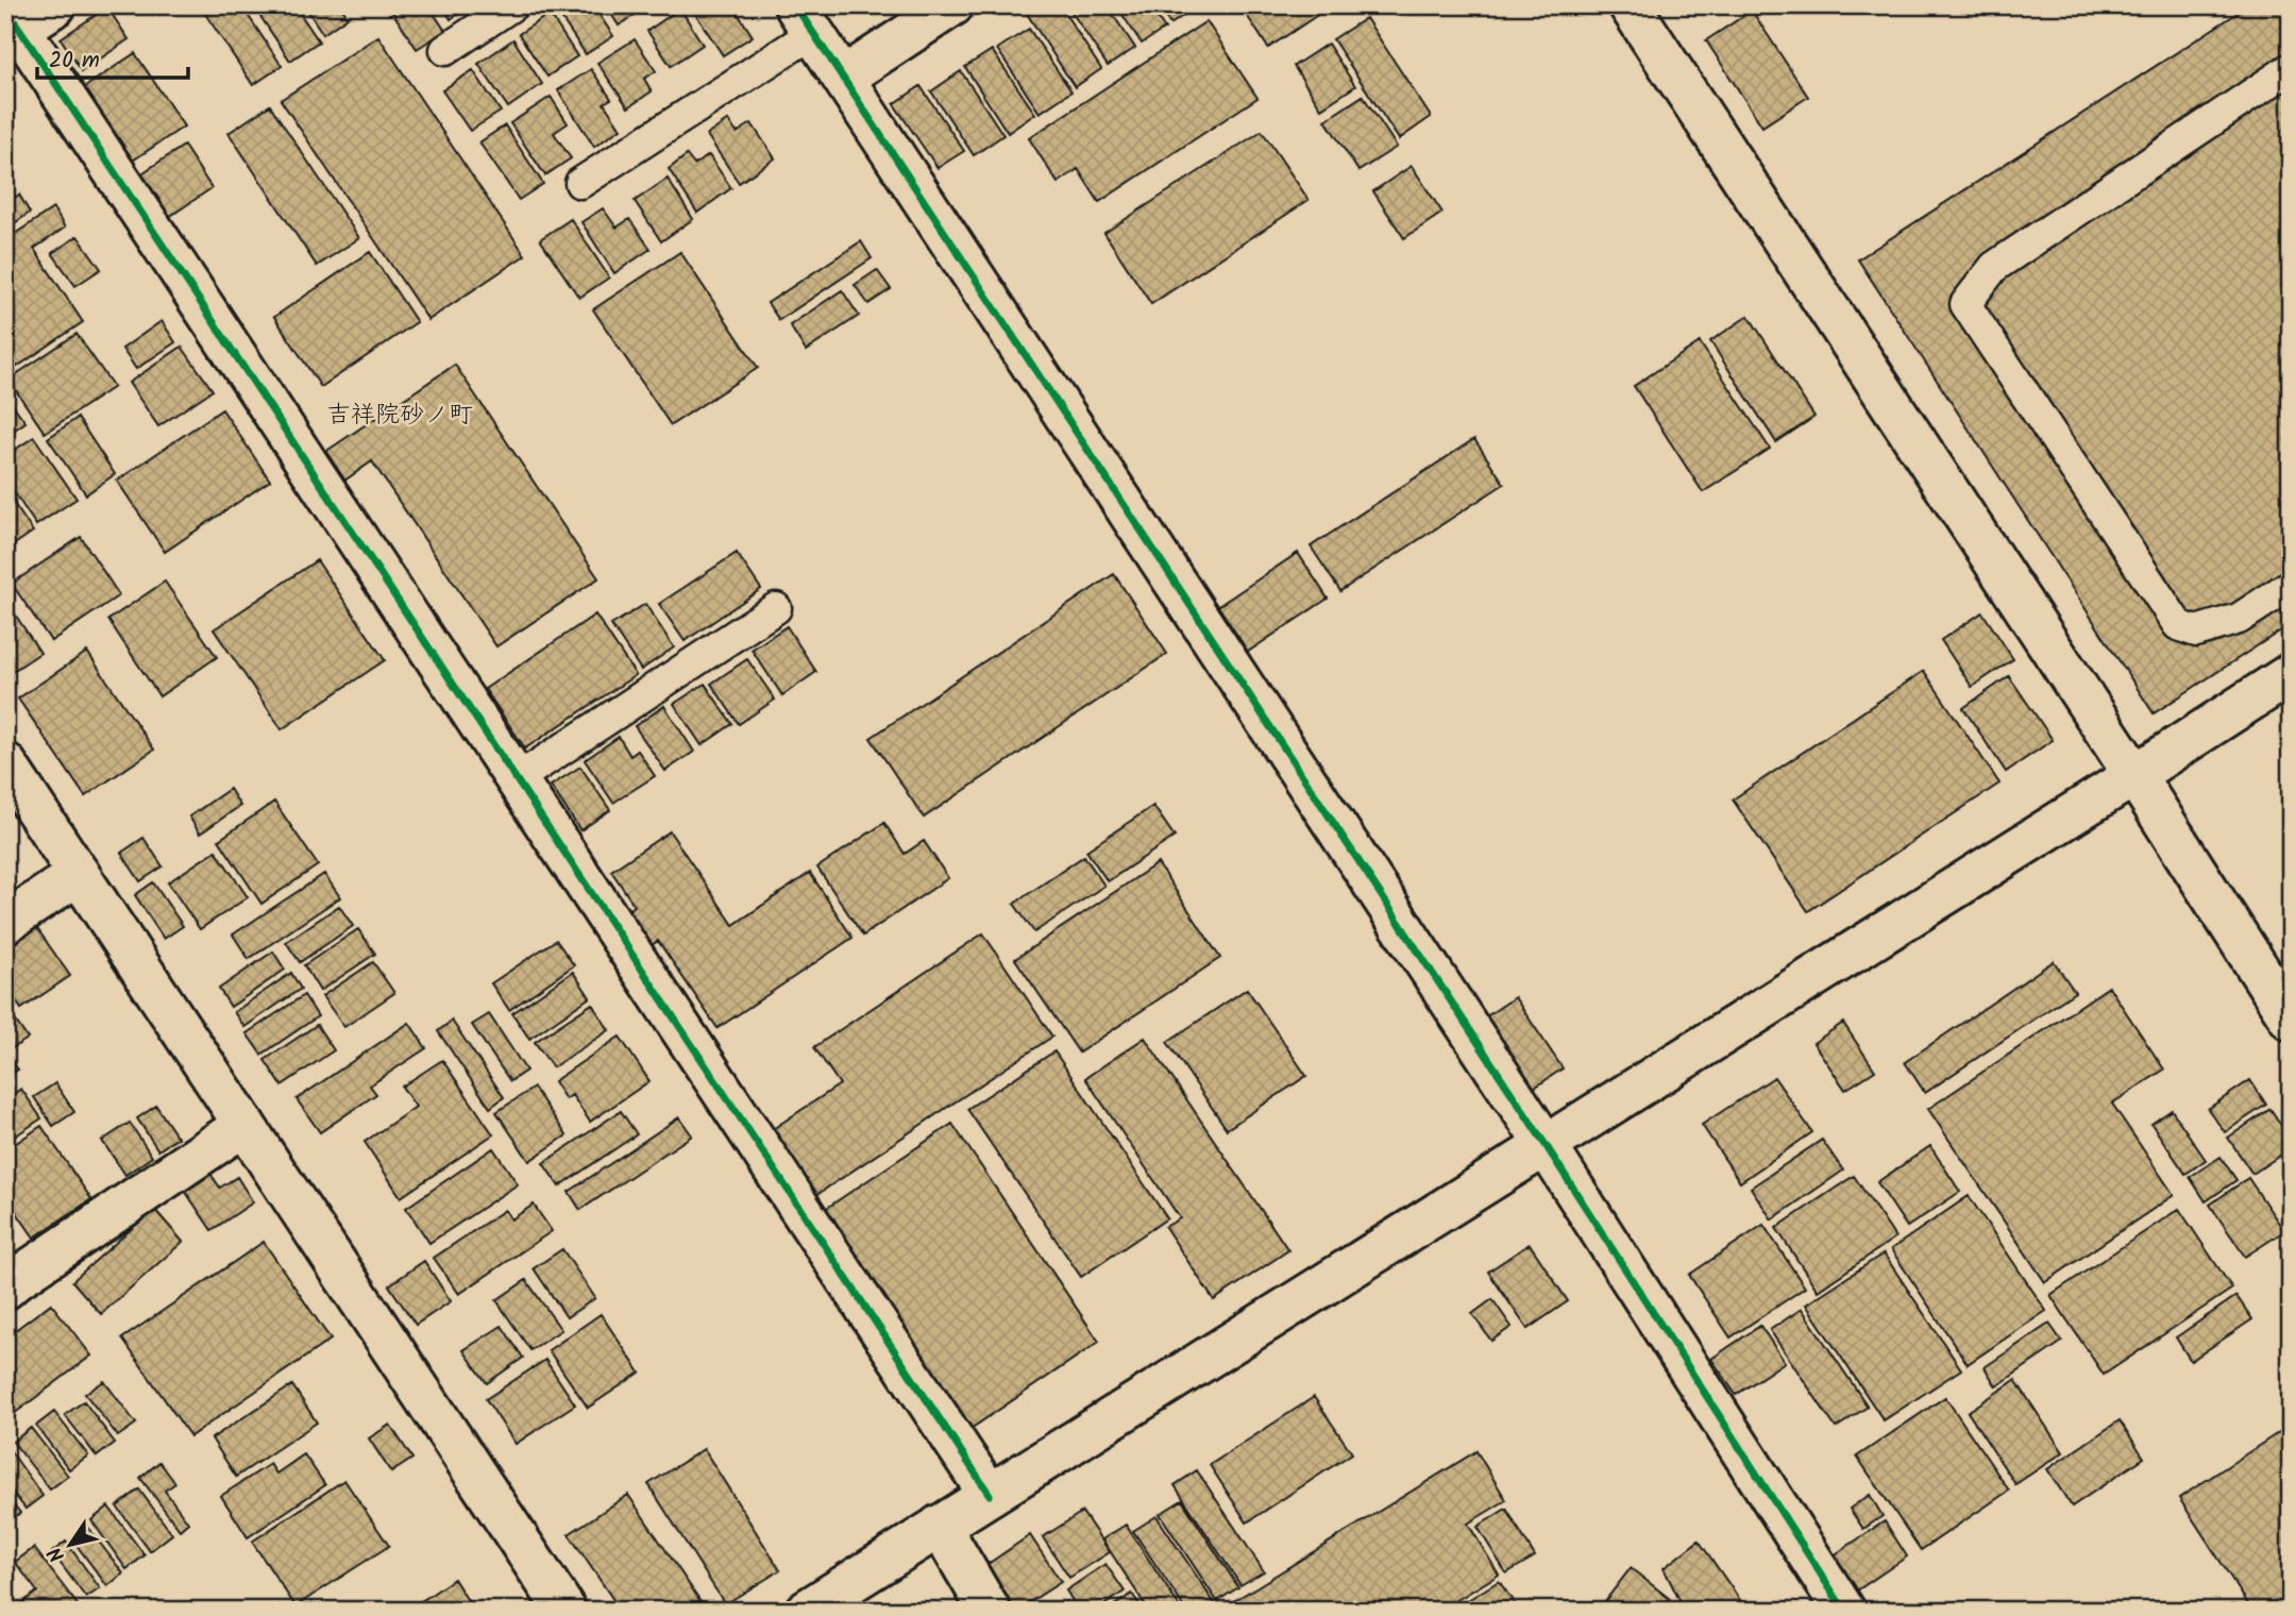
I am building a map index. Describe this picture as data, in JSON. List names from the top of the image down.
{
  "districts": ["吉祥院砂ノ町"],
  "scale_bar": "20 m",
  "north": "bottom left"
}
